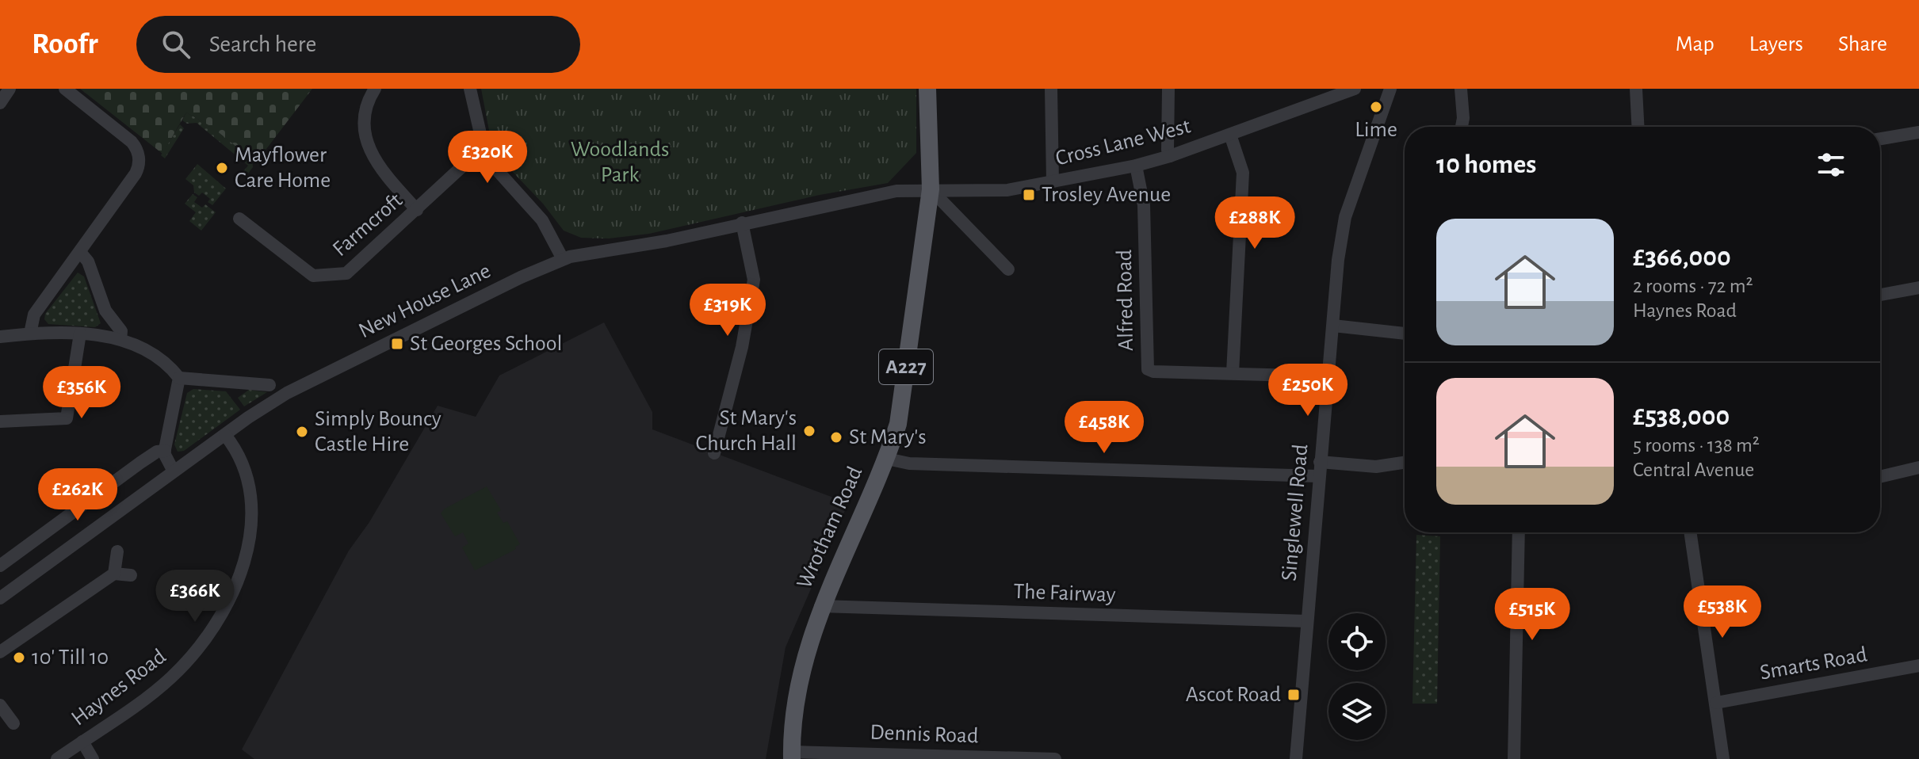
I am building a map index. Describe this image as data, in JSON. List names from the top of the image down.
{
  "streets": {
    "main road": ["A227", "Wrotham Road"],
    "street": [
      "Cross Lane West",
      "Farmcroft",
      "Alfred Road",
      "New House Lane",
      "Singlewell Road",
      "The Fairway",
      "Smarts Road",
      "Haynes Road",
      "Dennis Road"
    ]
  },
  "crossings": [
    ["Cross Lane West", "Alfred Road"],
    ["Cross Lane West", "New House Lane"],
    ["Cross Lane West", "Wrotham Road"],
    ["Alfred Road", "Singlewell Road"],
    ["New House Lane", "Wrotham Road"],
    ["New House Lane", "Haynes Road"],
    ["Singlewell Road", "The Fairway"],
    ["Wrotham Road", "The Fairway"],
    ["Wrotham Road", "Dennis Road"]
  ],
  "parks": ["Woodlands Park"],
  "places": {
    "other": [
      "Lime",
      "Mayflower Care Home",
      "St Mary's Church Hall",
      "Simply Bouncy Castle Hire",
      "St Mary's",
      "10' Till 10"
    ],
    "transit": ["Trosley Avenue", "St Georges School", "Ascot Road"]
  },
  "page": {
    "header": "Roofr",
    "search": "Search here",
    "nav": ["Map", "Layers", "Share"],
    "heading": "10 homes",
    "price": [
      "£320K",
      "£288K",
      "£319K",
      "£250K",
      "£356K",
      "£458K",
      "£262K",
      "£366K",
      "£538K",
      "£515K"
    ],
    "list": [
      {
        "name": "£366,000",
        "note": "2 rooms · 72 m² · Haynes Road"
      },
      {
        "name": "£538,000",
        "note": "5 rooms · 138 m² · Central Avenue"
      }
    ]
  }
}
